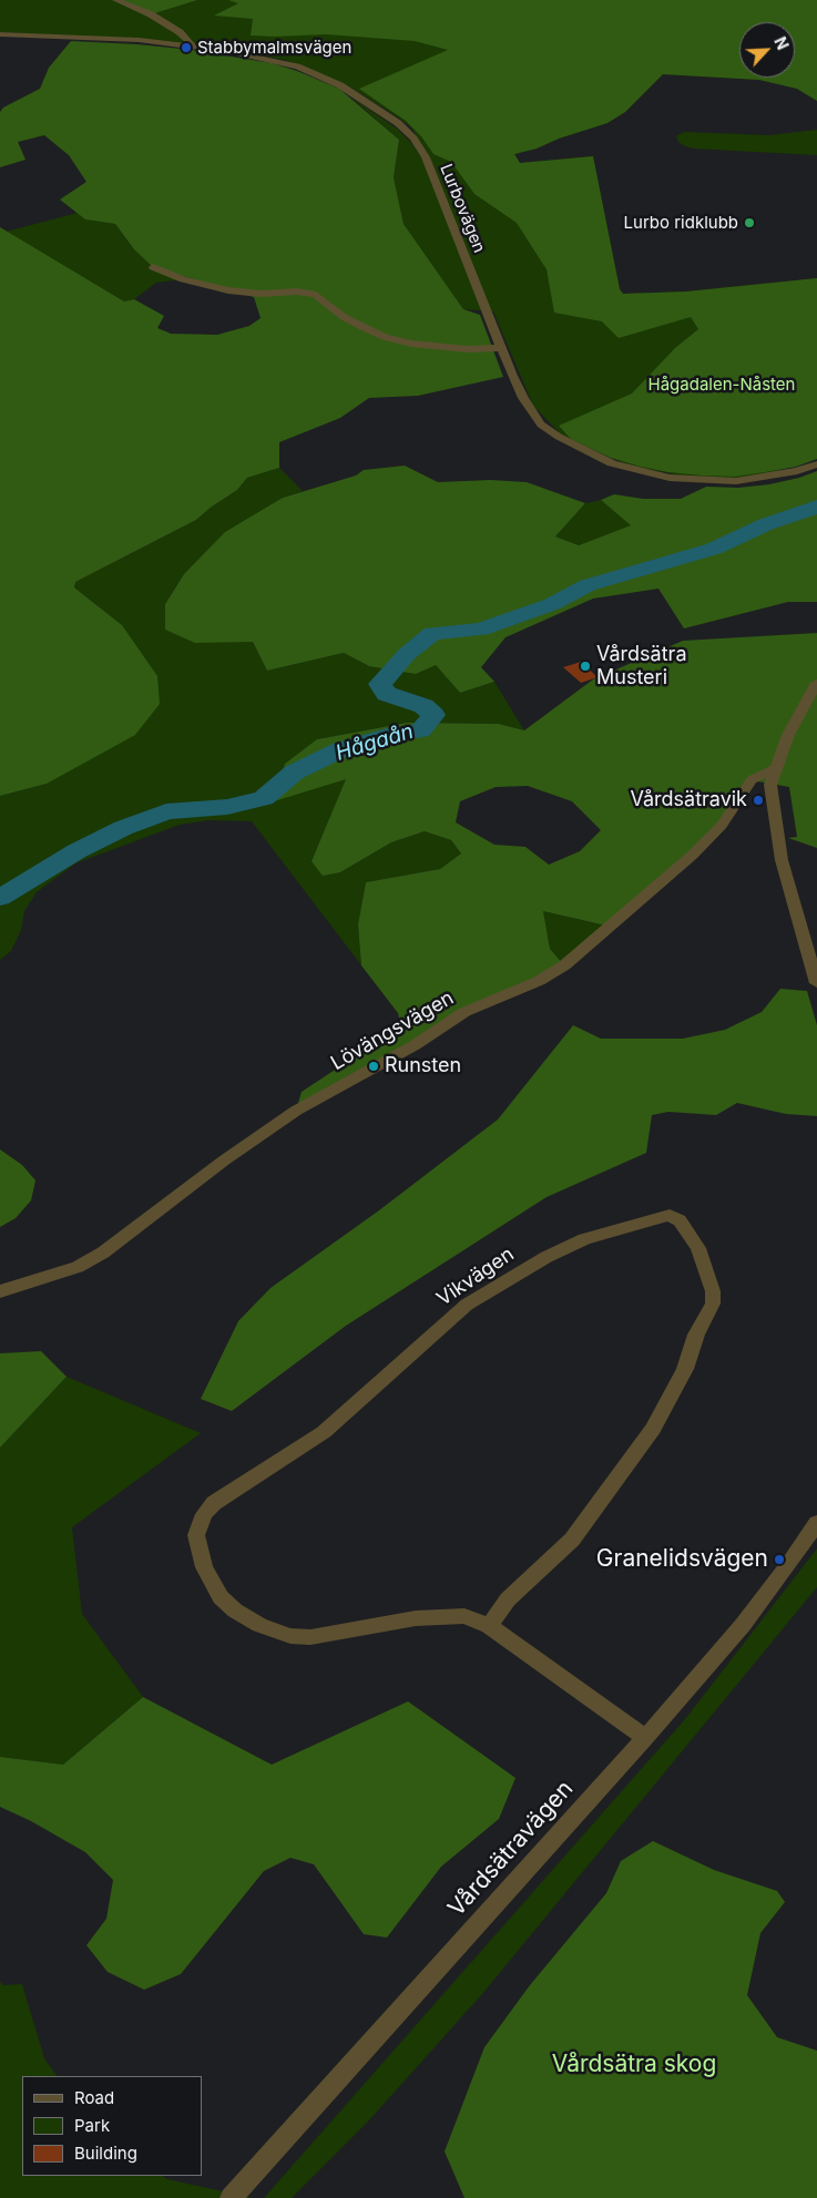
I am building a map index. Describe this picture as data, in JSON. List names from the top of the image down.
{
  "streets": {
    "street": [
      "Lurbovägen",
      "Lövängsvägen",
      "Vikvägen",
      "Vårdsätravägen"
    ]
  },
  "crossings": [
    ["Vikvägen", "Vårdsätravägen"]
  ],
  "water": ["Hågaån"],
  "parks": ["Hågadalen-Nåsten", "Vårdsätra skog"],
  "places": [
    "Stabbymalmsvägen",
    "Lurbo ridklubb",
    "Vårdsätra Musteri",
    "Vårdsätravik",
    "Runsten",
    "Granelidsvägen"
  ],
  "legend": ["Road", "Park", "Building"],
  "north": "top right"
}
